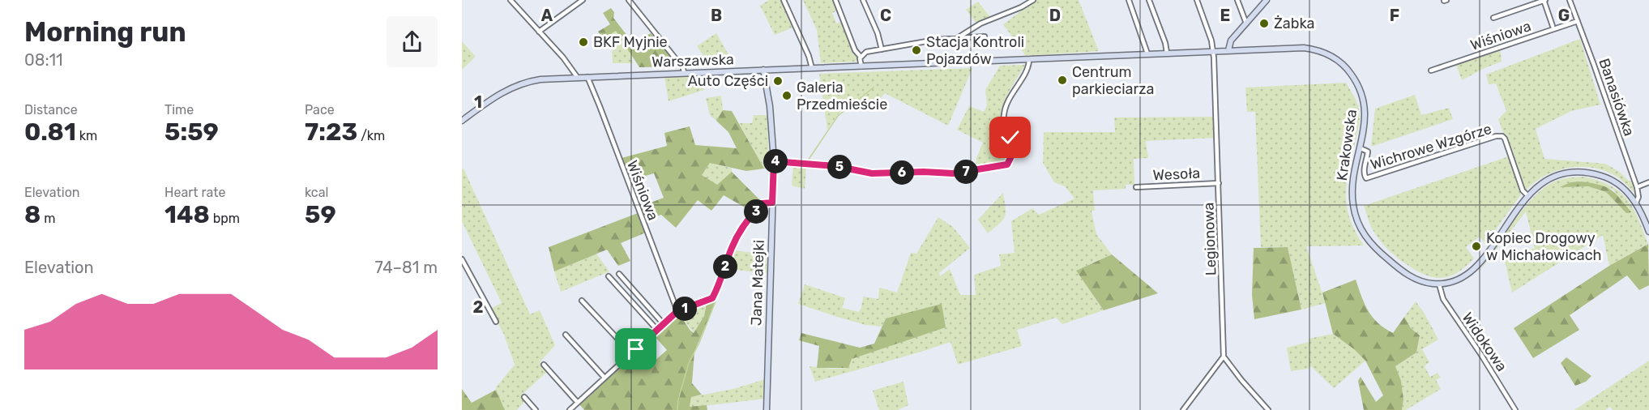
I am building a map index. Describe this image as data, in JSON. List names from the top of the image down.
{
  "streets": {
    "main road": ["Warszawska", "Krakowska", "Jana Matejki"],
    "street": [
      "Wiśniowa",
      "Banasiówka",
      "Wichrowe Wzgórze",
      "Wesoła",
      "Legionowa",
      "Widokowa"
    ]
  },
  "crossings": [
    ["Wiśniowa", "Warszawska"],
    ["Wiśniowa", "Banasiówka"],
    ["Warszawska", "Krakowska"],
    ["Warszawska", "Jana Matejki"],
    ["Krakowska", "Wichrowe Wzgórze"],
    ["Krakowska", "Legionowa"],
    ["Krakowska", "Widokowa"],
    ["Wesoła", "Legionowa"]
  ],
  "places": [
    "Żabka",
    "BKF Myjnie",
    "Stacja Kontroli Pojazdów",
    "Centrum parkieciarza",
    "Auto Części",
    "Galeria Przedmieście",
    "Kopiec Drogowy w Michałowicach"
  ],
  "page": {
    "heading": ["Morning run", "08:11"],
    "stats": [
      ["Distance", "0.81 km"],
      ["Time", "5:59"],
      ["Pace", "7:23 /km"],
      ["Elevation", "8 m"],
      ["Heart rate", "148 bpm"],
      ["kcal", "59"]
    ],
    "pins": [
      "4",
      "5",
      "7",
      "6",
      "3",
      "2",
      "1"
    ],
    "chart": ["Elevation", "74–81 m"]
  },
  "grid": {
    "columns": [
      "A",
      "B",
      "C",
      "D",
      "E",
      "F",
      "G"
    ],
    "rows": ["1", "2"]
  }
}
